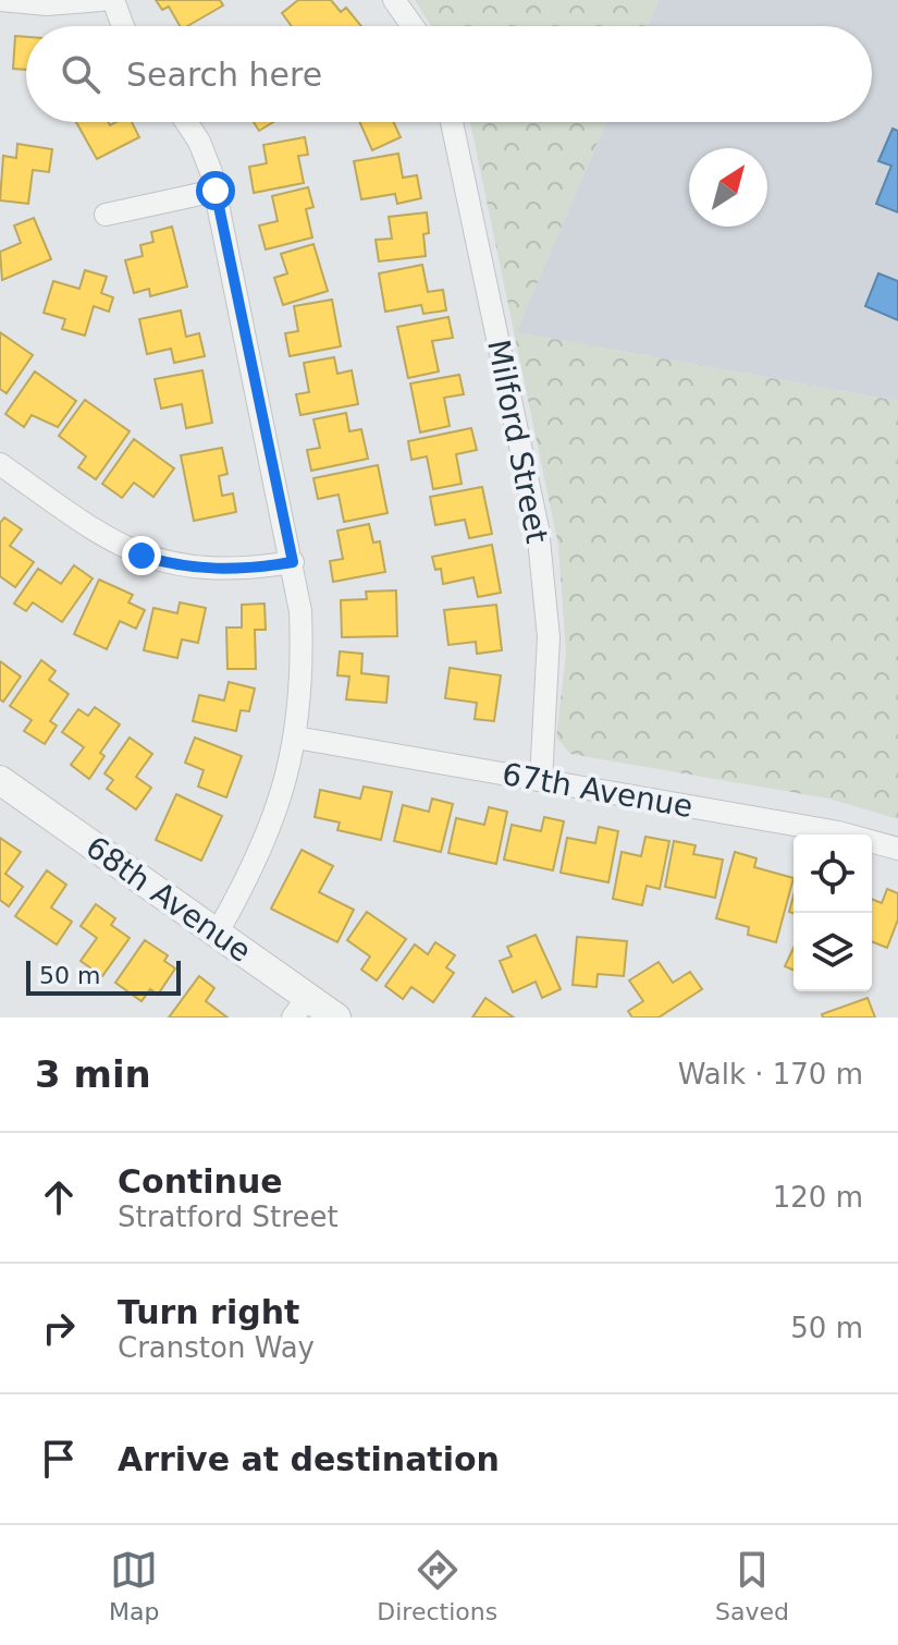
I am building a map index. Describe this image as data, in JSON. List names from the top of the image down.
{
  "streets": {
    "street": ["Milford Street", "67th Avenue", "68th Avenue"]
  },
  "crossings": [
    ["Milford Street", "67th Avenue"]
  ],
  "scale_bar": "50 m",
  "north": "top right",
  "page": {
    "search": "Search here",
    "scale": "50 m",
    "heading": ["3 min", "Walk · 170 m"],
    "list": [
      ["Continue", "Stratford Street", "120 m"],
      ["Turn right", "Cranston Way", "50 m"],
      "Arrive at destination"
    ],
    "nav": ["Map", "Directions", "Saved"]
  }
}
